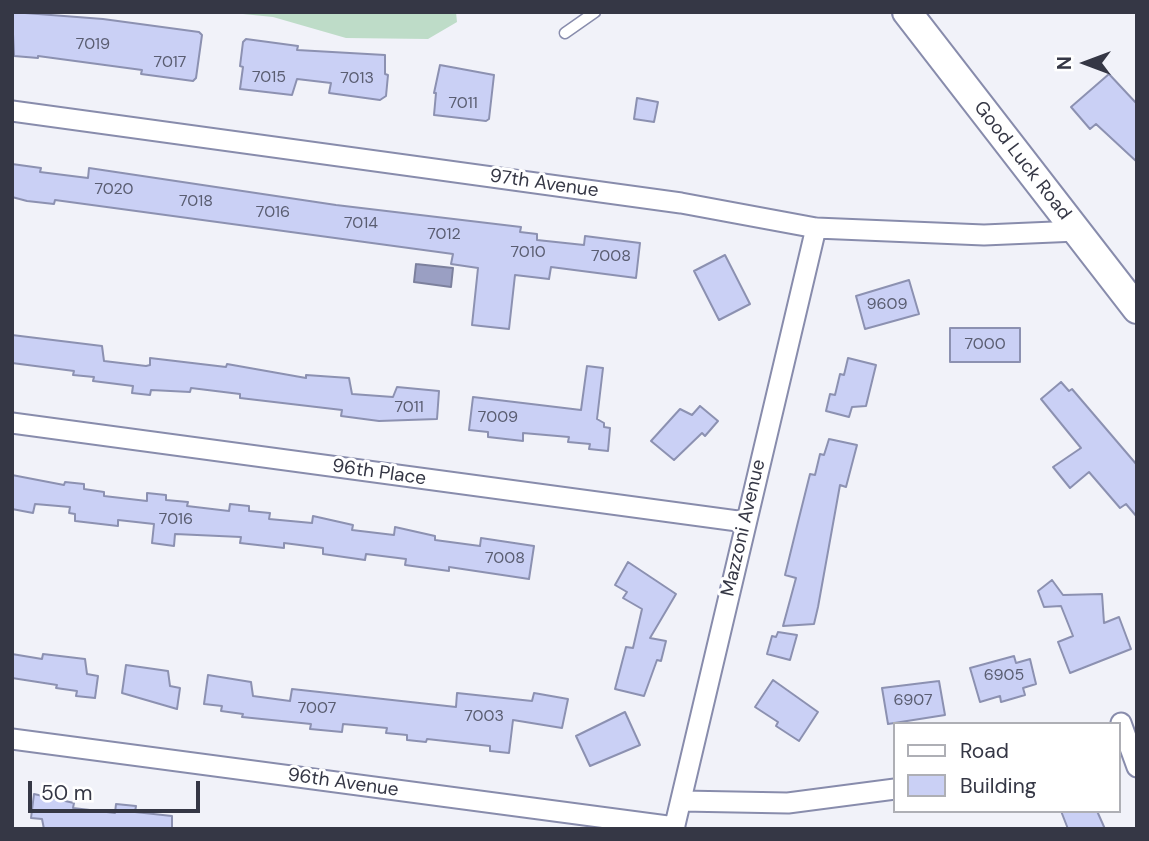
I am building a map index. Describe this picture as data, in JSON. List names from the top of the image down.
{
  "streets": {
    "main road": ["Good Luck Road"],
    "street": [
      "97th Avenue",
      "96th Place",
      "Mazzoni Avenue",
      "96th Avenue"
    ]
  },
  "crossings": [
    ["Good Luck Road", "97th Avenue"],
    ["97th Avenue", "Mazzoni Avenue"],
    ["96th Place", "Mazzoni Avenue"],
    ["Mazzoni Avenue", "96th Avenue"]
  ],
  "house_numbers": [
    "7019",
    "7017",
    "7015",
    "7013",
    "7011",
    "7020",
    "7018",
    "7016",
    "7014",
    "7012",
    "7010",
    "7008",
    "9609",
    "7000",
    "7011",
    "7009",
    "7016",
    "7008",
    "6905",
    "6907",
    "7007",
    "7003"
  ],
  "legend": ["Road", "Building"],
  "scale_bar": "50 m",
  "north": "left"
}
